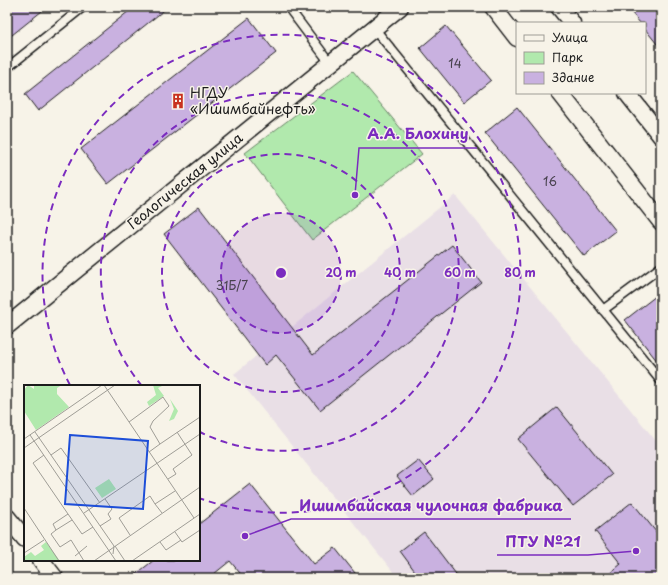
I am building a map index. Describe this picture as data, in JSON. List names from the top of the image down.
{
  "streets": {
    "street": ["Геологическая улица"]
  },
  "places": {
    "building": ["НГДУ «Ишимбайнефть»"],
    "other": ["А.А. Блохину", "Ишимбайская чулочная фабрика", "ПТУ №21"]
  },
  "house_numbers": ["14", "16", "31Б/7"],
  "legend": ["Улица", "Парк", "Здание"],
  "rings": [
    "20 m",
    "40 m",
    "60 m",
    "80 m"
  ]
}
